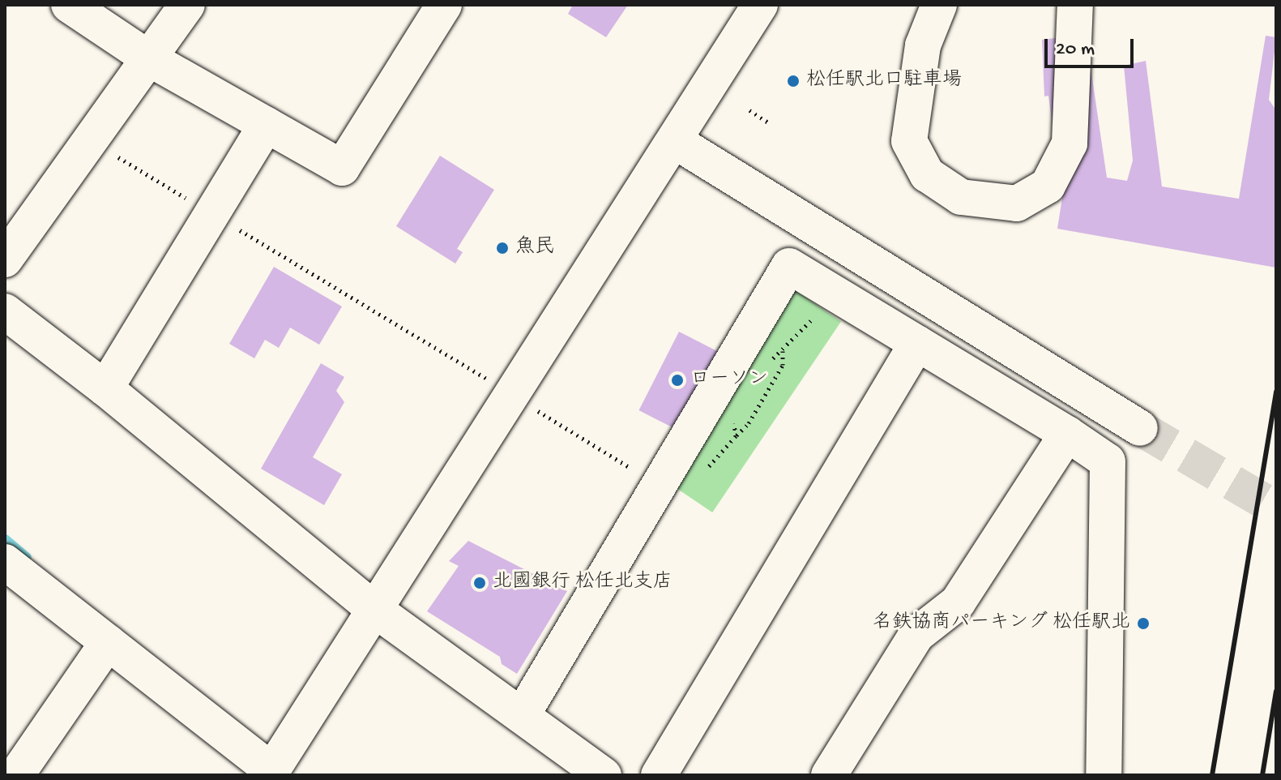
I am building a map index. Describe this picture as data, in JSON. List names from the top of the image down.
{
  "places": [
    "松任駅北口駐車場",
    "魚民",
    "ローソン",
    "北國銀行 松任北支店",
    "名鉄協商パーキング 松任駅北"
  ],
  "scale_bar": "20 m"
}
